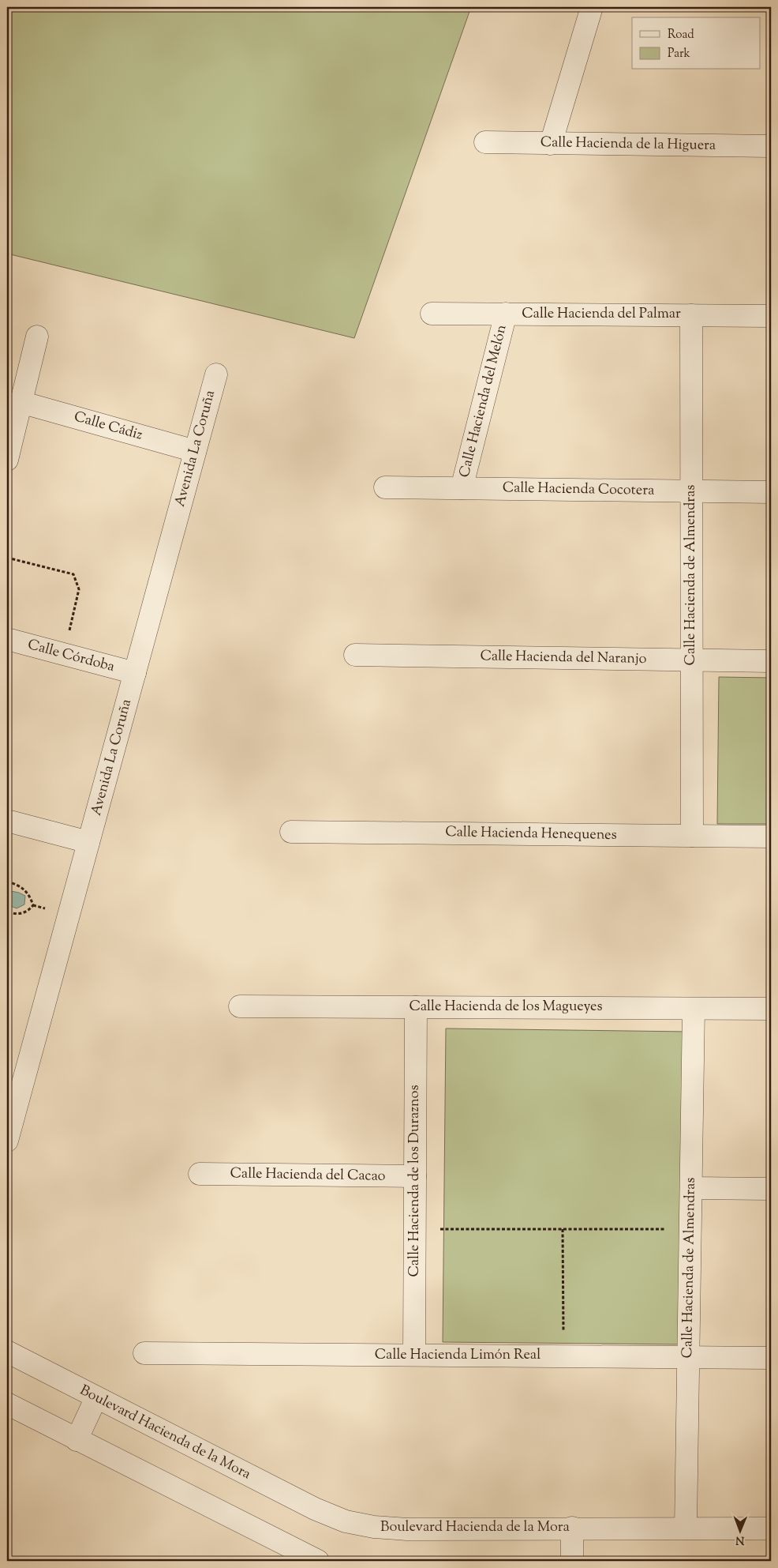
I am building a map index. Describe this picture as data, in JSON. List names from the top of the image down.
{
  "streets": {
    "street": [
      "Calle Hacienda de la Higuera",
      "Calle Hacienda del Palmar",
      "Calle Hacienda del Melón",
      "Calle Cádiz",
      "Avenida La Coruña",
      "Calle Hacienda Cocotera",
      "Calle Hacienda de Almendras",
      "Calle Córdoba",
      "Calle Hacienda del Naranjo",
      "Calle Hacienda Henequenes",
      "Calle Hacienda de los Magueyes",
      "Calle Hacienda del Cacao",
      "Calle Hacienda de los Duraznos",
      "Calle Hacienda Limón Real",
      "Boulevard Hacienda de la Mora"
    ]
  },
  "crossings": [
    ["Calle Hacienda del Palmar", "Calle Hacienda del Melón"],
    ["Calle Hacienda del Palmar", "Calle Hacienda de Almendras"],
    ["Calle Hacienda del Melón", "Calle Hacienda Cocotera"],
    ["Calle Cádiz", "Avenida La Coruña"],
    ["Avenida La Coruña", "Calle Córdoba"],
    ["Calle Hacienda Cocotera", "Calle Hacienda de Almendras"],
    ["Calle Hacienda de Almendras", "Calle Hacienda del Naranjo"],
    ["Calle Hacienda de Almendras", "Calle Hacienda Henequenes"],
    ["Calle Hacienda de Almendras", "Calle Hacienda de los Magueyes"],
    ["Calle Hacienda de Almendras", "Calle Hacienda Limón Real"],
    ["Calle Hacienda de Almendras", "Boulevard Hacienda de la Mora"],
    ["Calle Hacienda de los Magueyes", "Calle Hacienda de los Duraznos"],
    ["Calle Hacienda del Cacao", "Calle Hacienda de los Duraznos"],
    ["Calle Hacienda de los Duraznos", "Calle Hacienda Limón Real"]
  ],
  "legend": ["Road", "Park"],
  "north": "bottom"
}
